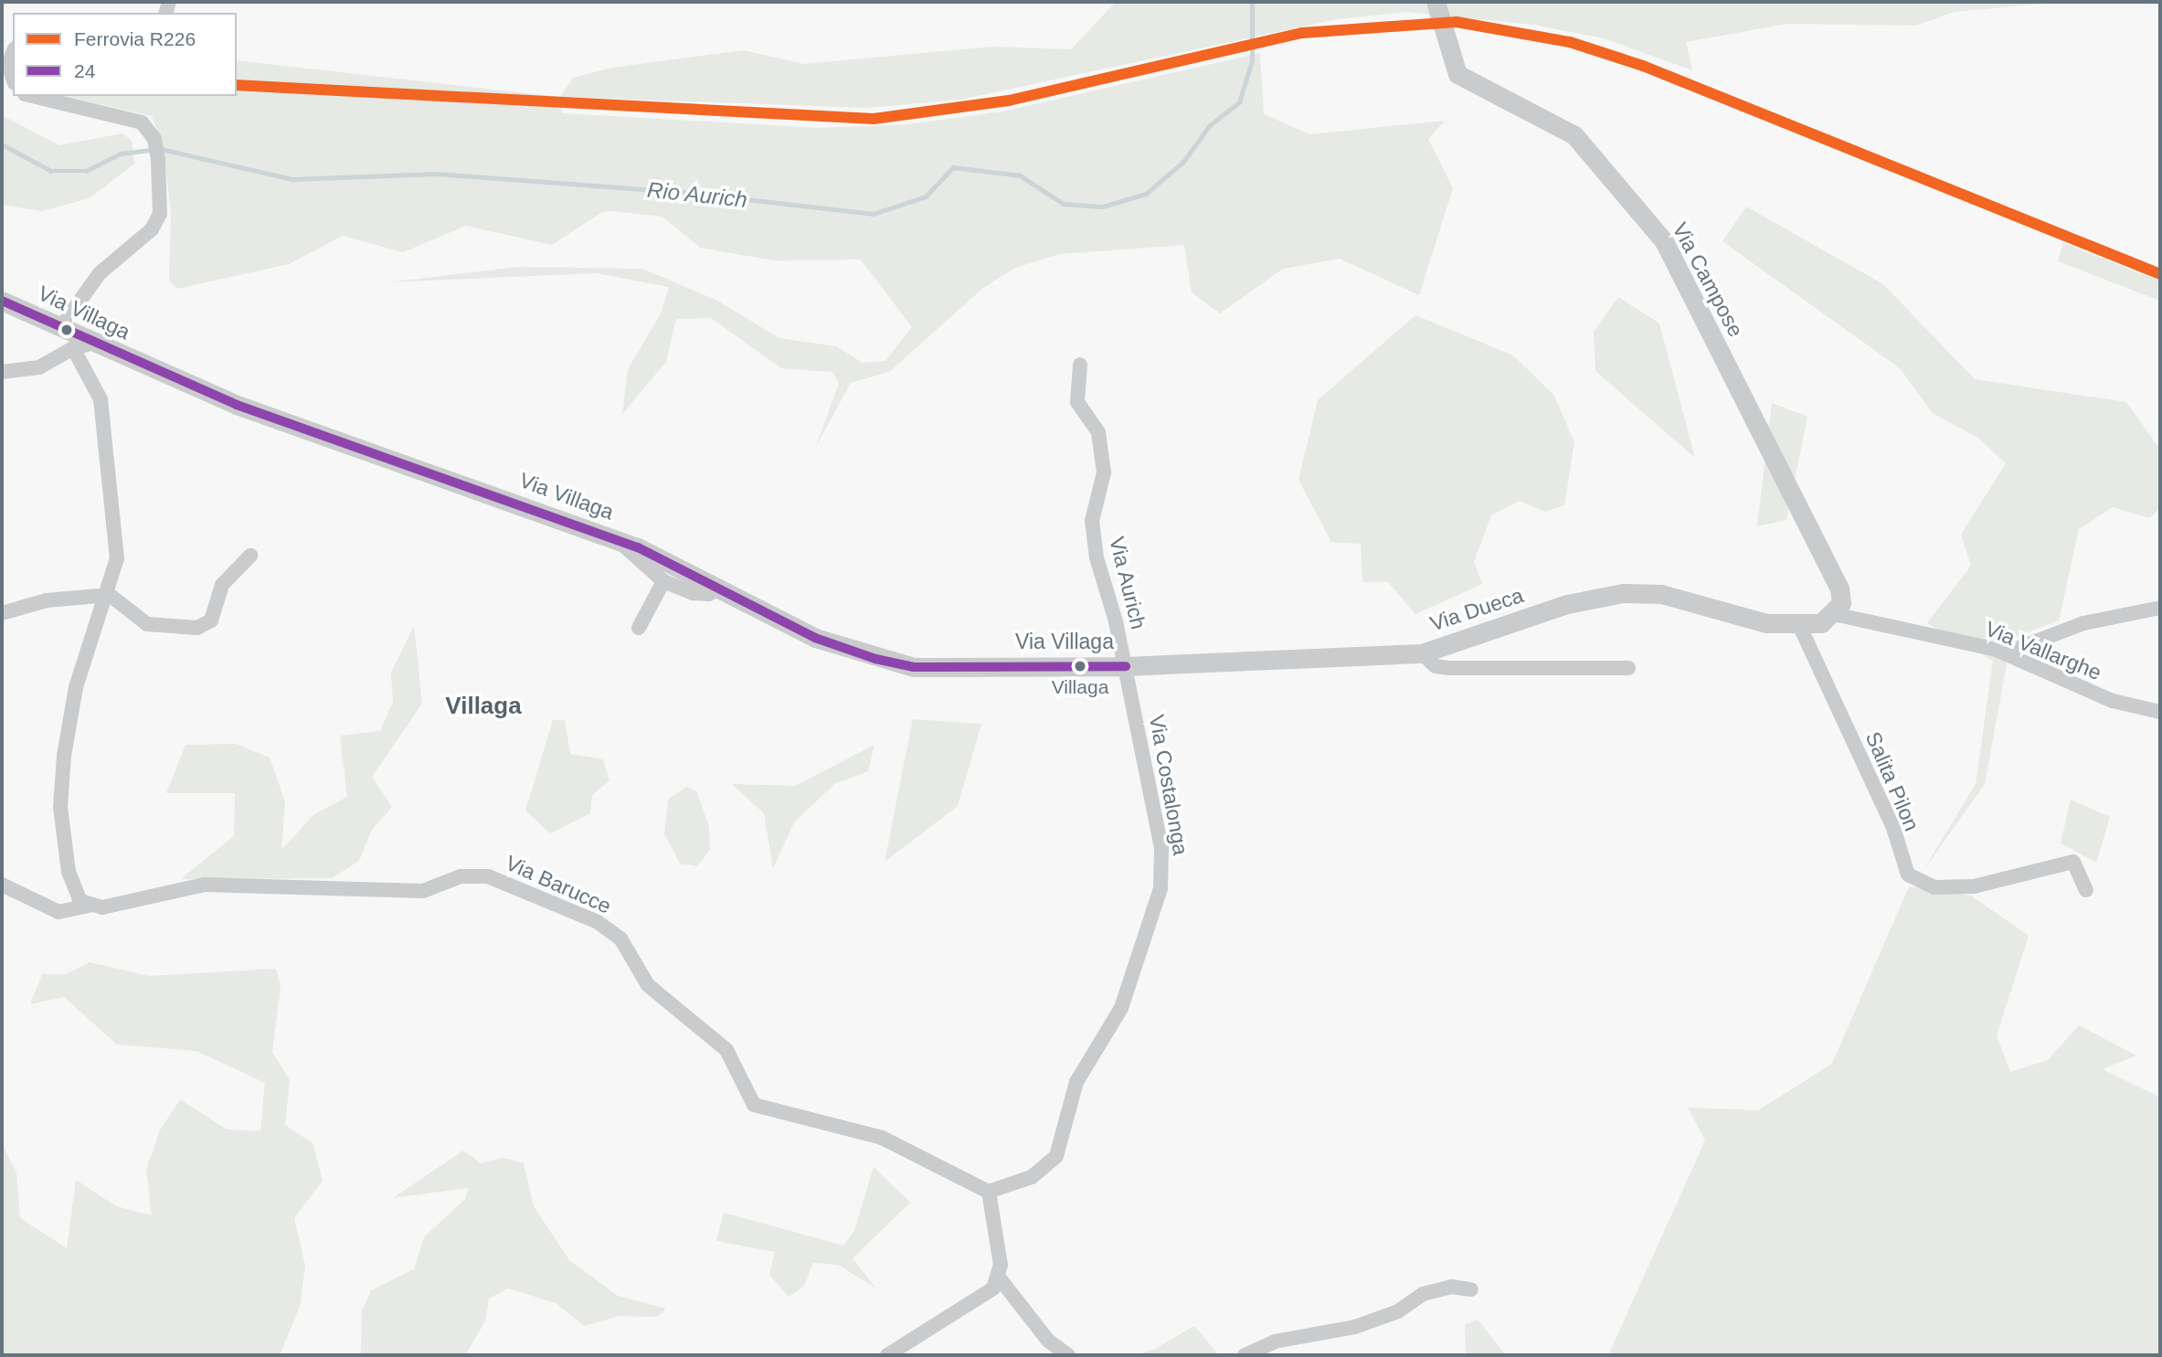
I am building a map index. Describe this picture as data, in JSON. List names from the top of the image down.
{
  "streets": {
    "street": [
      "Via Campose",
      "Via Villaga",
      "Via Aurich",
      "Via Dueca",
      "Via Vallarghe",
      "Salita Pilon",
      "Via Costalonga",
      "Via Barucce"
    ]
  },
  "crossings": [
    ["Via Campose", "Via Dueca"],
    ["Via Campose", "Via Vallarghe"],
    ["Via Villaga", "Via Aurich"],
    ["Via Villaga", "Via Dueca"],
    ["Via Villaga", "Via Costalonga"],
    ["Via Aurich", "Via Dueca"],
    ["Via Aurich", "Via Costalonga"],
    ["Via Dueca", "Via Vallarghe"],
    ["Via Dueca", "Salita Pilon"],
    ["Via Dueca", "Via Costalonga"],
    ["Via Costalonga", "Via Barucce"]
  ],
  "districts": ["Villaga"],
  "water": ["Rio Aurich"],
  "places": ["Villaga"],
  "lines": ["rail line R226", "transit line 24"],
  "legend": ["Ferrovia R226", "24"]
}
